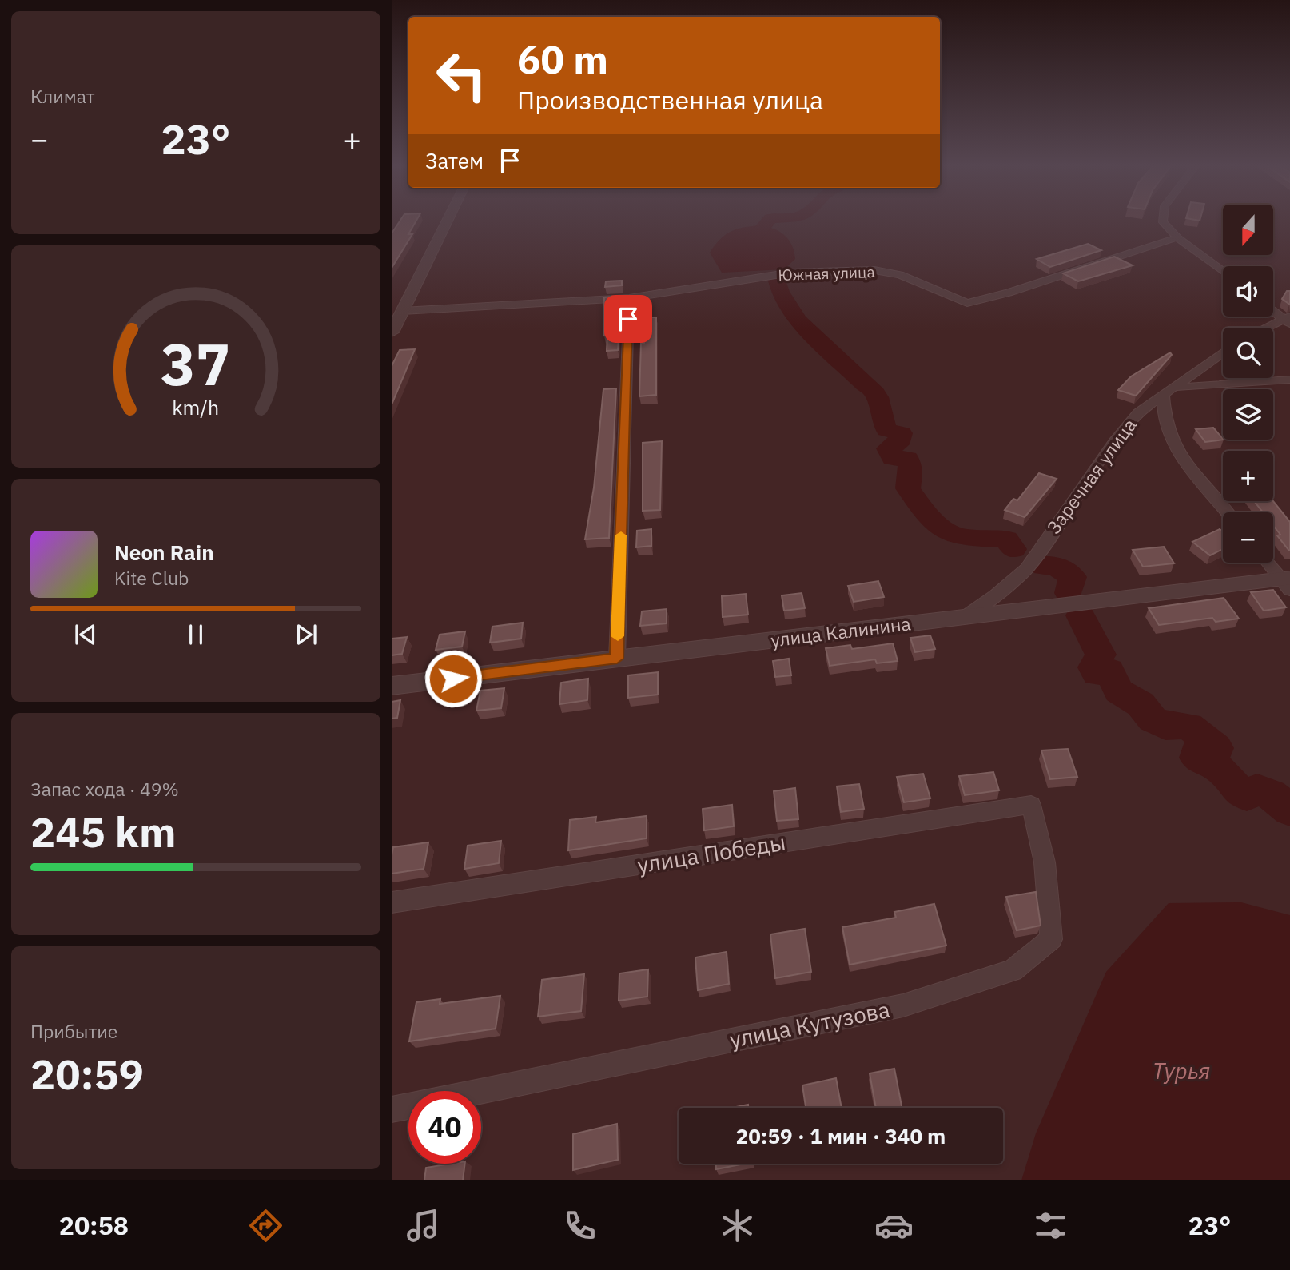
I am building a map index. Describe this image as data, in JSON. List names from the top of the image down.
{
  "streets": {
    "street": [
      "Южная улица",
      "Заречная улица",
      "улица Калинина",
      "улица Победы",
      "улица Кутузова"
    ]
  },
  "crossings": [
    ["Заречная улица", "улица Калинина"],
    ["улица Победы", "улица Кутузова"]
  ],
  "water": ["Турья"],
  "north": "bottom",
  "page": {
    "tile": [
      "Климат",
      ["Запас хода · 49%", "245 km"],
      ["Прибытие", "20:59"]
    ],
    "turn": ["60 m", "Производственная улица"],
    "heat": ["−", "23°", "+"],
    "then": "Затем",
    "map_buttons": ["+", "−"],
    "song": ["Neon Rain", "Kite Club"],
    "limit": "40",
    "trip": "20:59 · 1 мин · 340 m",
    "tabs": ["20:58", "23°"],
    "gauge": ["37", "km/h"]
  }
}
